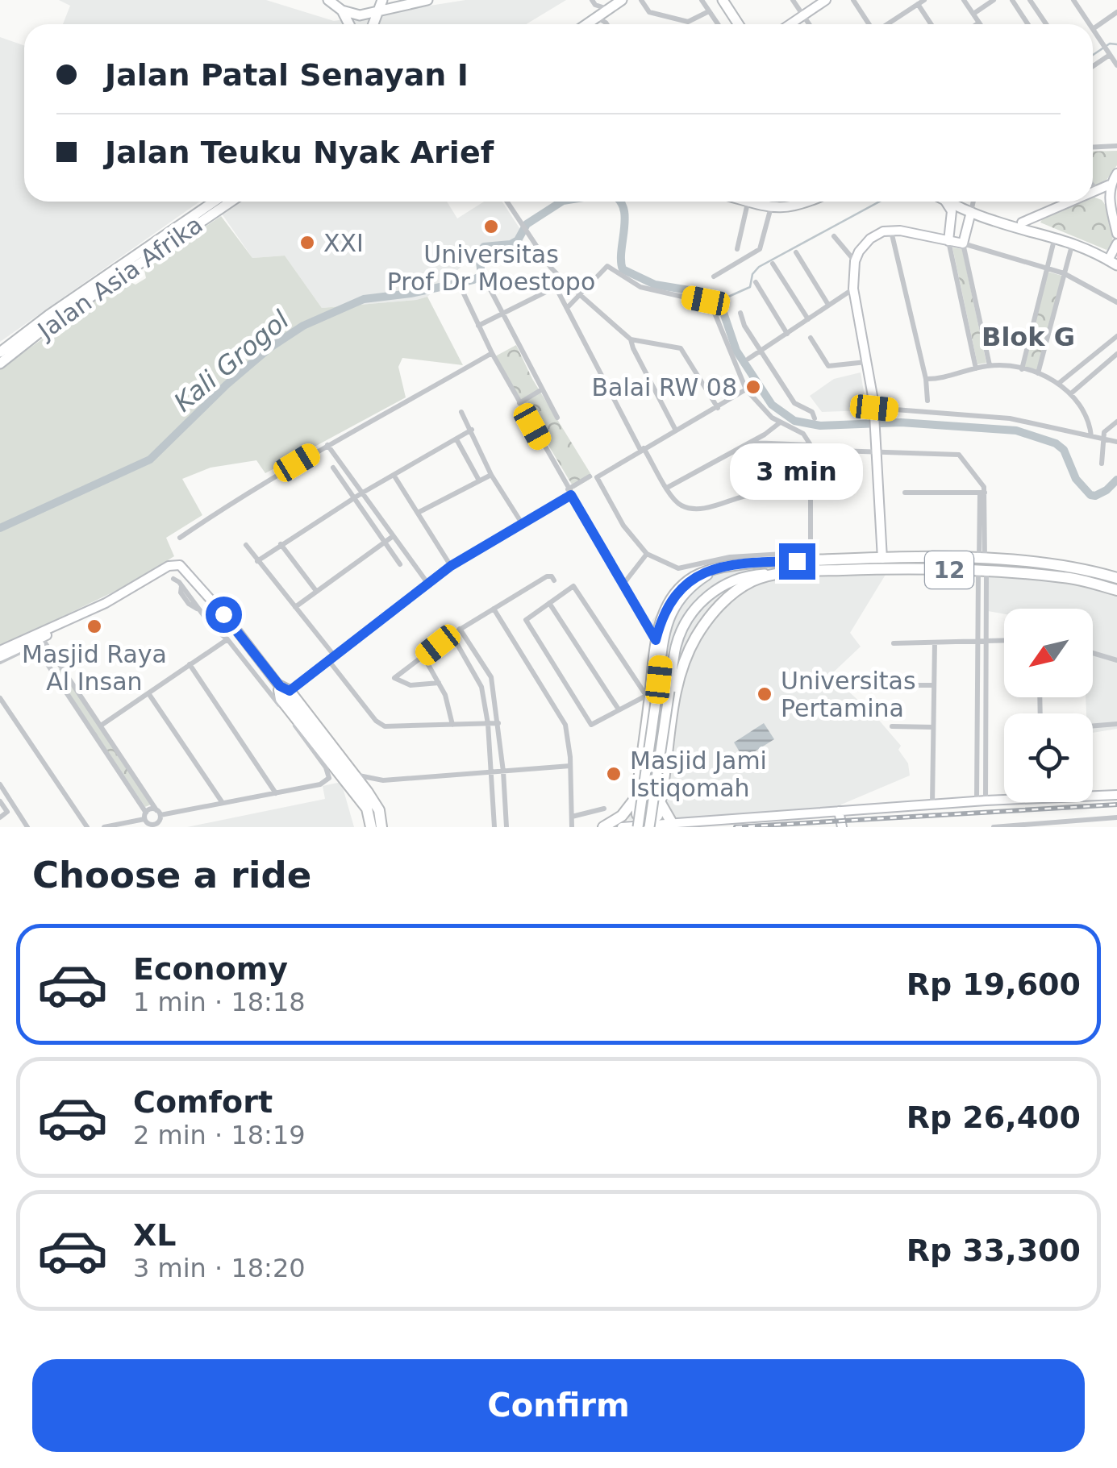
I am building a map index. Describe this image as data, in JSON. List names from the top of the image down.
{
  "streets": {
    "highway": ["12"],
    "main road": ["Jalan Asia Afrika"]
  },
  "districts": ["Blok G"],
  "water": ["Kali Grogol"],
  "places": [
    "Universitas Prof Dr Moestopo",
    "XXI",
    "Balai RW 08",
    "Masjid Raya Al Insan",
    "Universitas Pertamina",
    "Masjid Jami Istiqomah"
  ],
  "north": "bottom left",
  "page": {
    "banner": ["Jalan Patal Senayan I", "Jalan Teuku Nyak Arief"],
    "bubble": "3 min",
    "heading": "Choose a ride",
    "list": [
      {
        "name": "Economy",
        "note": "1 min · 18:18",
        "value": "Rp 19,600"
      },
      {
        "name": "Comfort",
        "note": "2 min · 18:19",
        "value": "Rp 26,400"
      },
      {
        "name": "XL",
        "note": "3 min · 18:20",
        "value": "Rp 33,300"
      }
    ],
    "buttons": "Confirm"
  }
}
